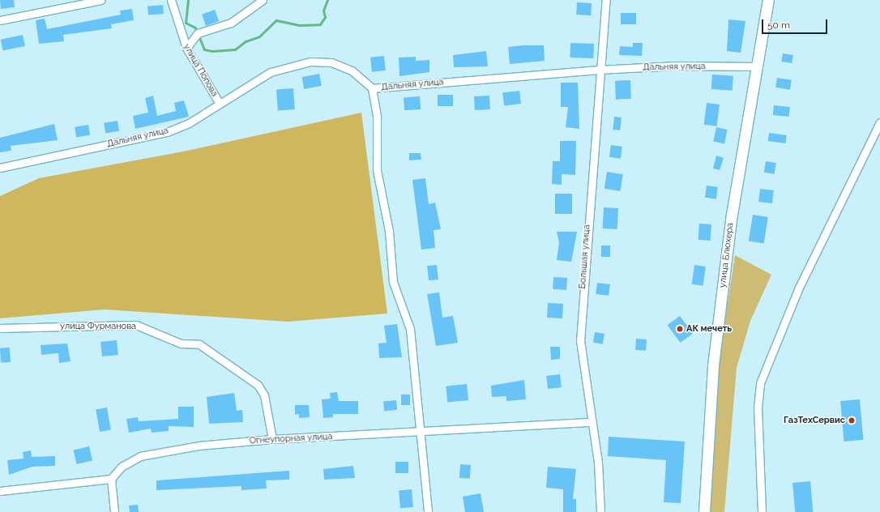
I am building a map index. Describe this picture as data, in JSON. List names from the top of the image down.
{
  "streets": {
    "main road": ["улица Блюхера"],
    "street": [
      "Дальняя улица",
      "улица Попова",
      "Большая улица",
      "улица Фурманова",
      "Огнеупорная улица"
    ]
  },
  "crossings": [
    ["Дальняя улица", "улица Попова"],
    ["Дальняя улица", "улица Блюхера"],
    ["Дальняя улица", "Большая улица"],
    ["Большая улица", "Огнеупорная улица"],
    ["улица Фурманова", "Огнеупорная улица"]
  ],
  "places": ["АК мечеть", "ГазТехСервис"],
  "scale_bar": "50 m"
}
